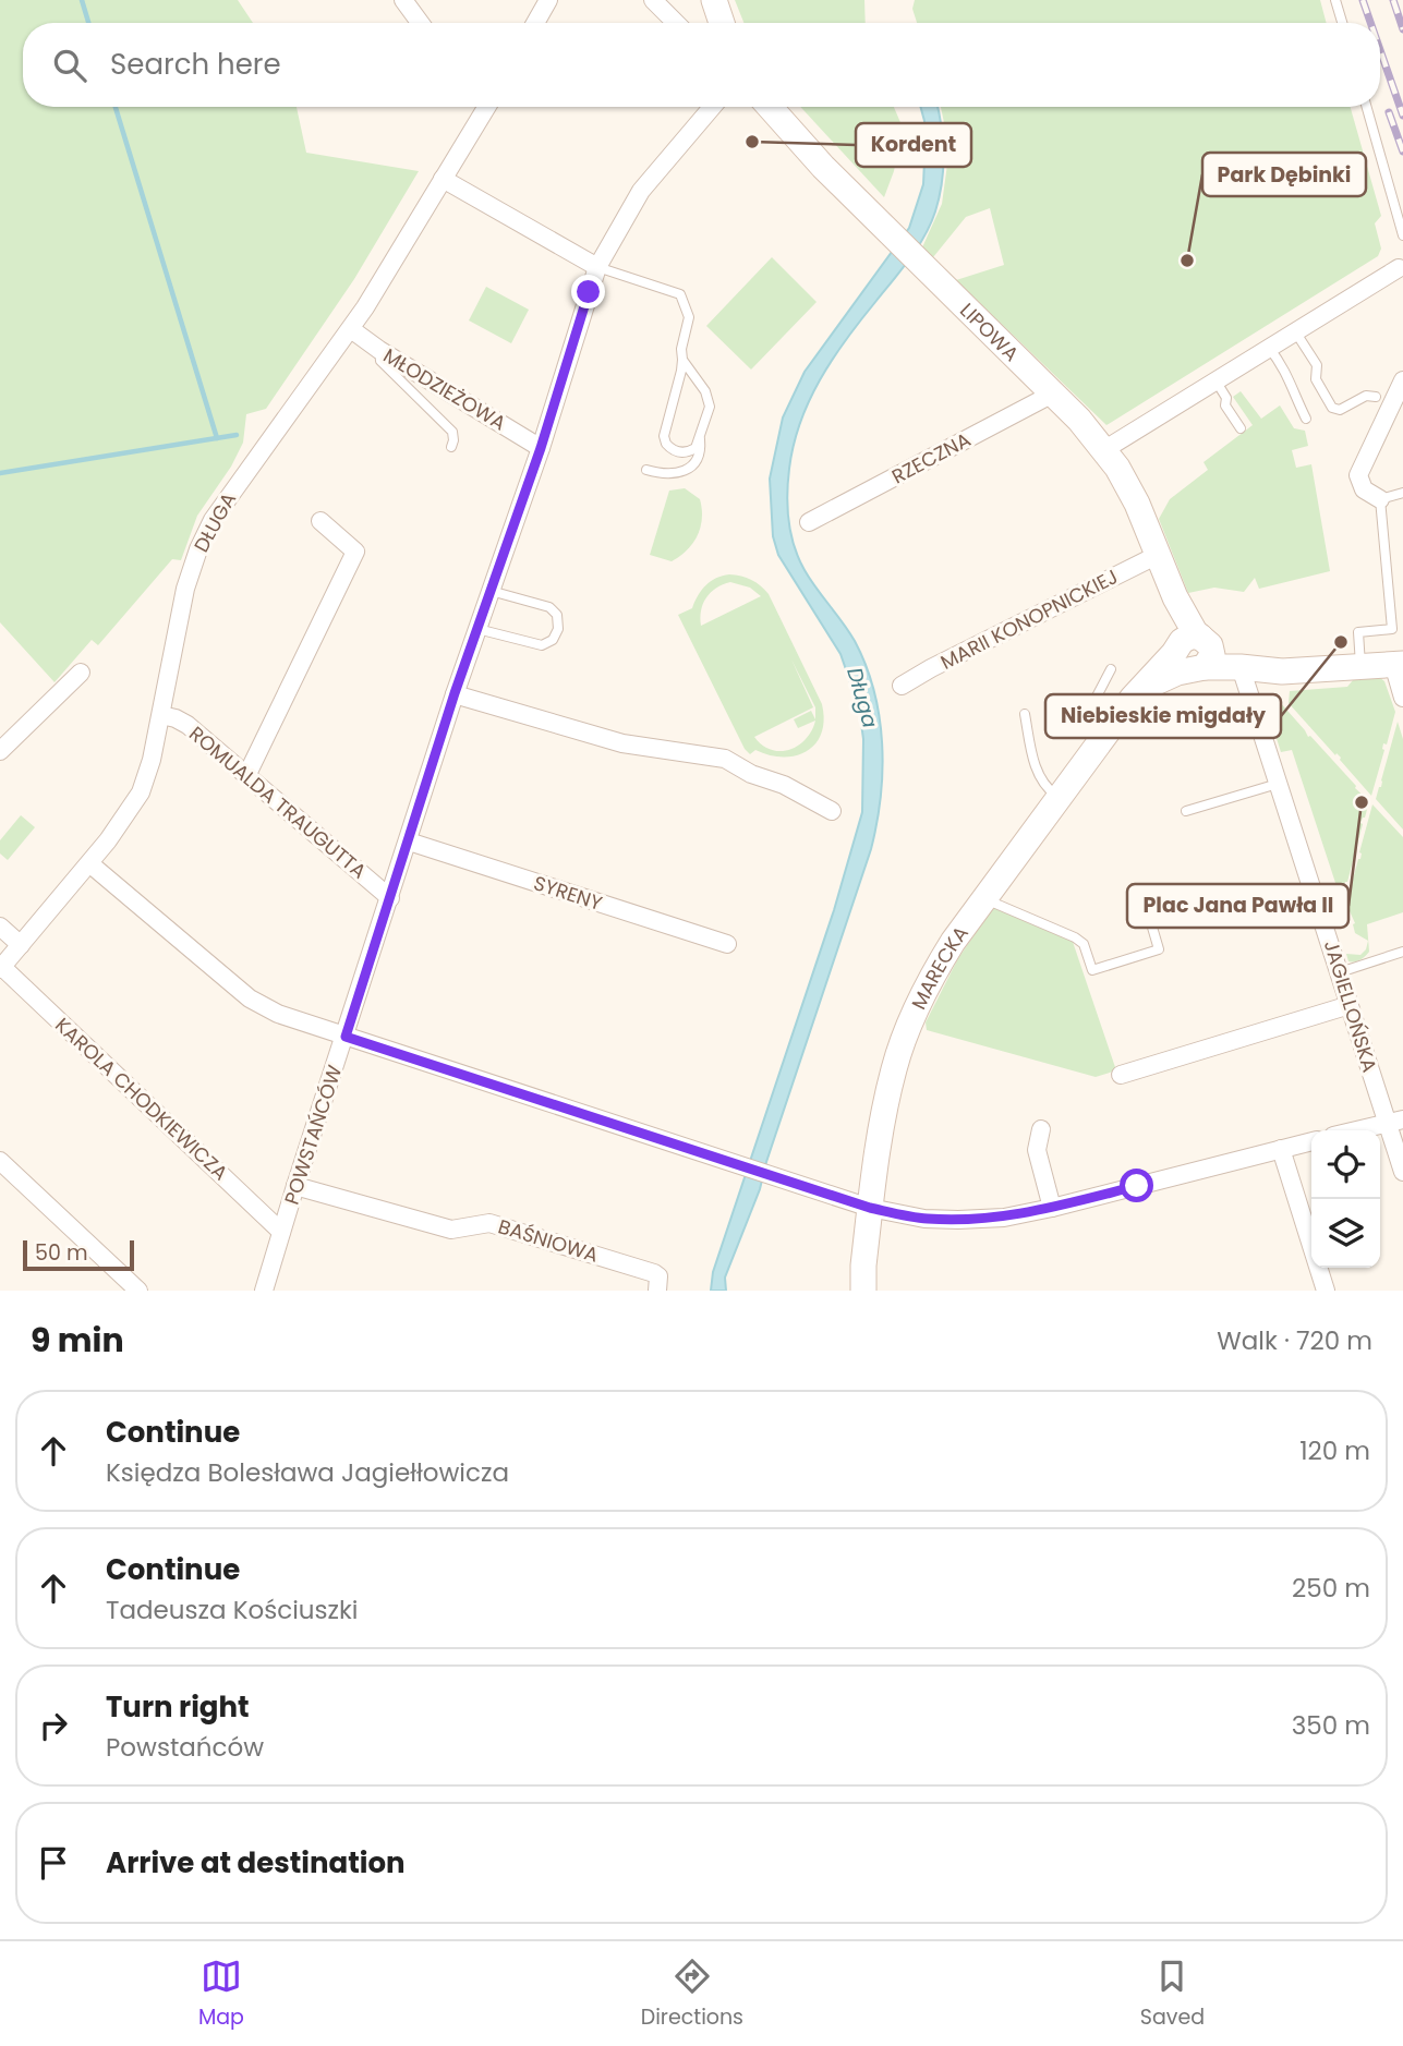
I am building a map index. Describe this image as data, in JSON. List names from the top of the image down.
{
  "streets": {
    "street": [
      "LIPOWA",
      "MŁODZIEŻOWA",
      "RZECZNA",
      "DŁUGA",
      "MARII KONOPNICKIEJ",
      "ROMUALDA TRAUGUTTA",
      "SYRENY",
      "MARECKA",
      "JAGIELLOŃSKA",
      "KAROLA CHODKIEWICZA",
      "POWSTAŃCÓW",
      "BAŚNIOWA"
    ]
  },
  "crossings": [
    ["LIPOWA", "RZECZNA"],
    ["LIPOWA", "MARII KONOPNICKIEJ"],
    ["LIPOWA", "MARECKA"],
    ["MŁODZIEŻOWA", "DŁUGA"],
    ["MŁODZIEŻOWA", "POWSTAŃCÓW"],
    ["DŁUGA", "ROMUALDA TRAUGUTTA"],
    ["DŁUGA", "KAROLA CHODKIEWICZA"],
    ["ROMUALDA TRAUGUTTA", "POWSTAŃCÓW"],
    ["SYRENY", "POWSTAŃCÓW"],
    ["KAROLA CHODKIEWICZA", "POWSTAŃCÓW"],
    ["POWSTAŃCÓW", "BAŚNIOWA"]
  ],
  "water": ["Długa"],
  "places": [
    "Kordent",
    "Park Dębinki",
    "Niebieskie migdały",
    "Plac Jana Pawła II"
  ],
  "scale_bar": "50 m",
  "page": {
    "search": "Search here",
    "scale": "50 m",
    "heading": ["9 min", "Walk · 720 m"],
    "list": [
      ["Continue", "Księdza Bolesława Jagiełłowicza", "120 m"],
      ["Continue", "Tadeusza Kościuszki", "250 m"],
      ["Turn right", "Powstańców", "350 m"],
      "Arrive at destination"
    ],
    "nav": ["Map", "Directions", "Saved"]
  }
}
